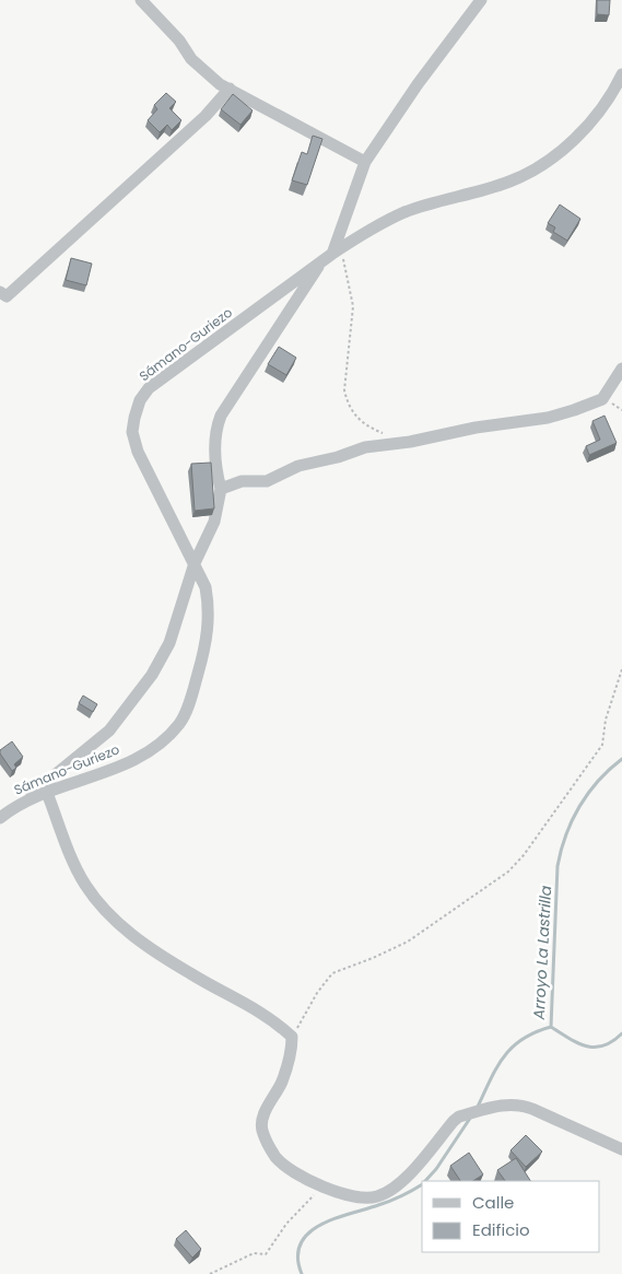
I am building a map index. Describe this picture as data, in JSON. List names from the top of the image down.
{
  "streets": {
    "street": ["Sámano-Guriezo"]
  },
  "water": ["Arroyo La Lastrilla"],
  "legend": ["Calle", "Edificio"]
}
